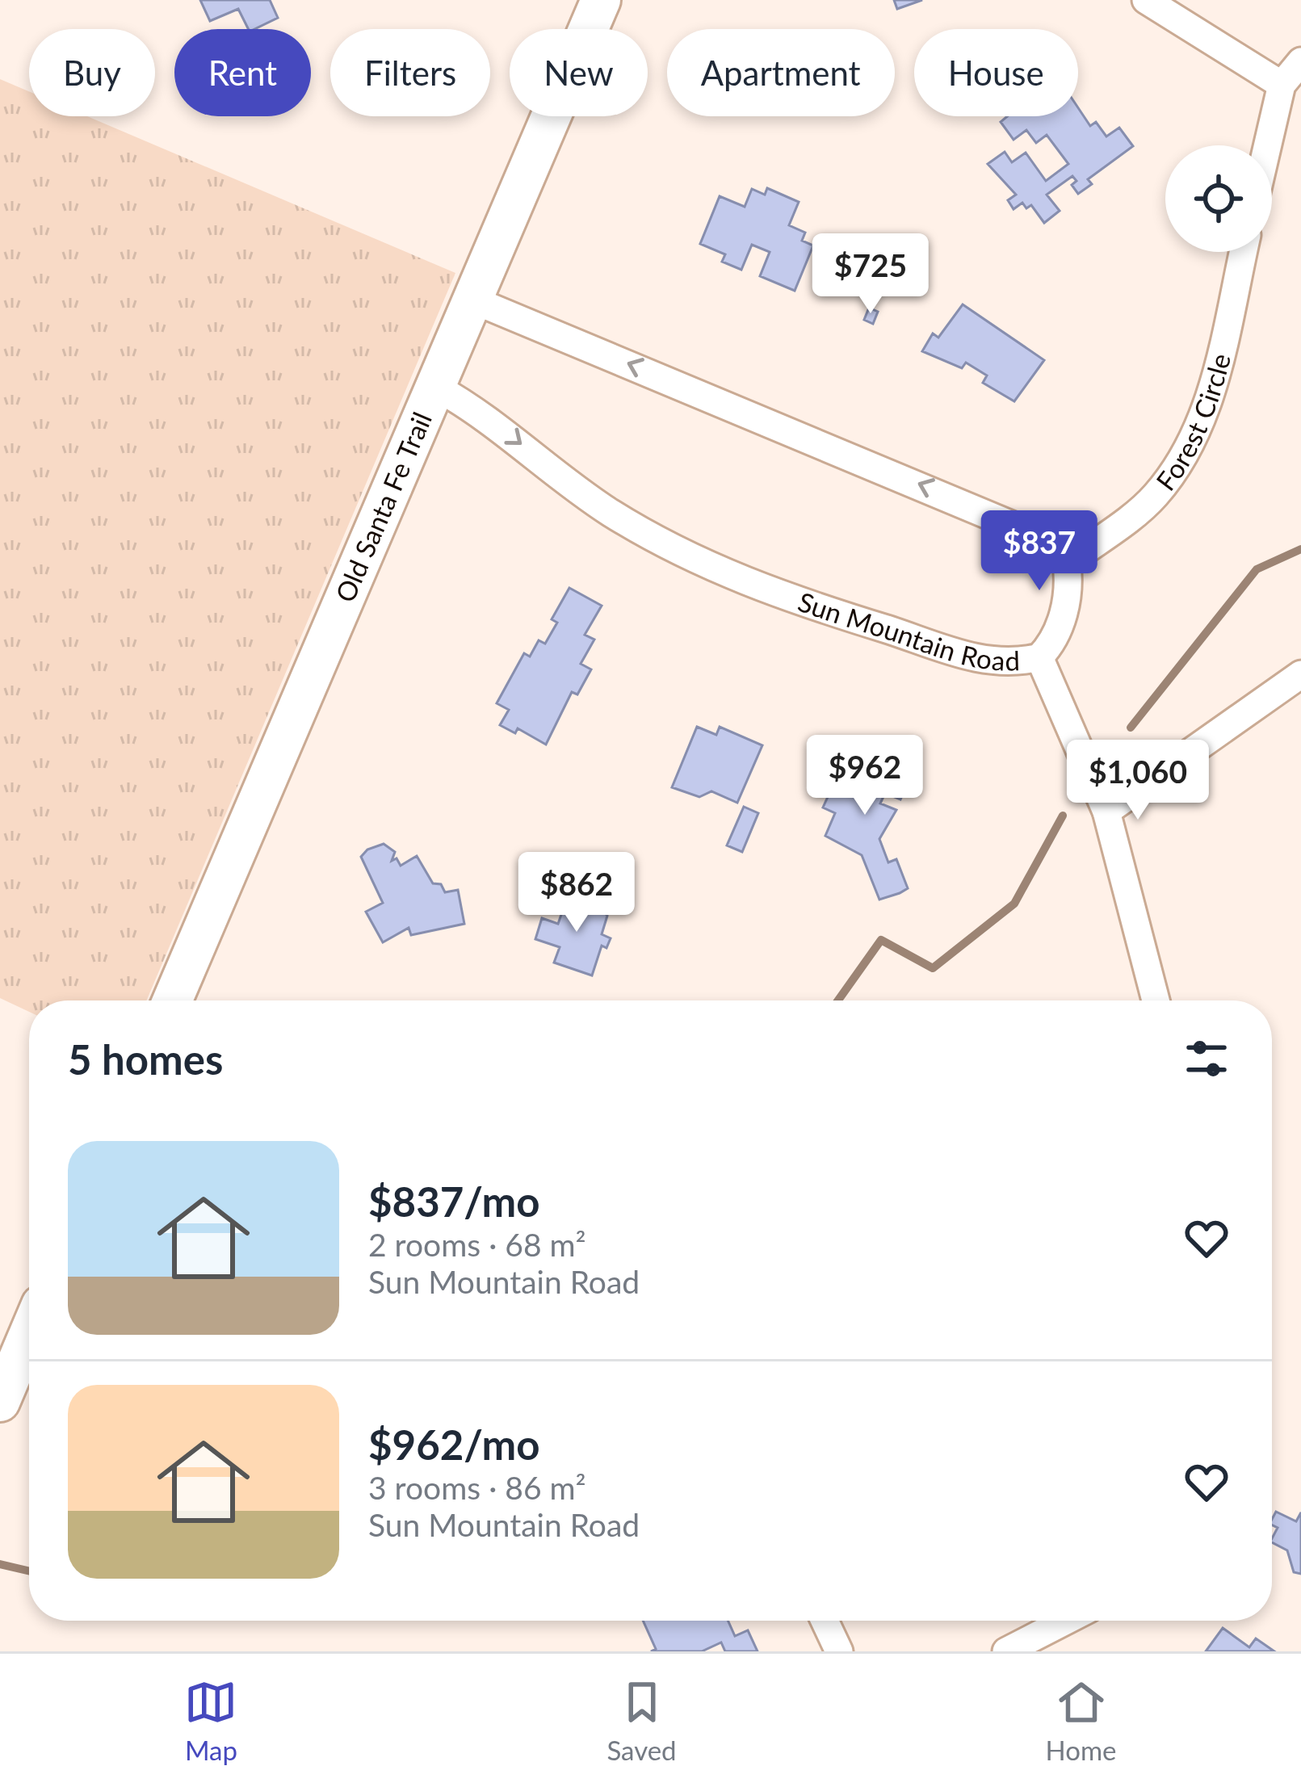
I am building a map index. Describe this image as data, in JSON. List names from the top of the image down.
{
  "streets": {
    "street": ["Forest Circle", "Old Santa Fe Trail", "Sun Mountain Road"]
  },
  "crossings": [
    ["Forest Circle", "Sun Mountain Road"],
    ["Old Santa Fe Trail", "Sun Mountain Road"]
  ],
  "page": {
    "chip": [
      "Buy",
      "Rent",
      "Filters",
      "New",
      "Apartment",
      "House"
    ],
    "price": [
      "$725",
      "$837",
      "$962",
      "$1,060",
      "$862"
    ],
    "heading": "5 homes",
    "list": [
      {
        "name": "$837/mo",
        "note": "2 rooms · 68 m² · Sun Mountain Road"
      },
      {
        "name": "$962/mo",
        "note": "3 rooms · 86 m² · Sun Mountain Road"
      }
    ],
    "tabs": ["Map", "Saved", "Home"]
  }
}
